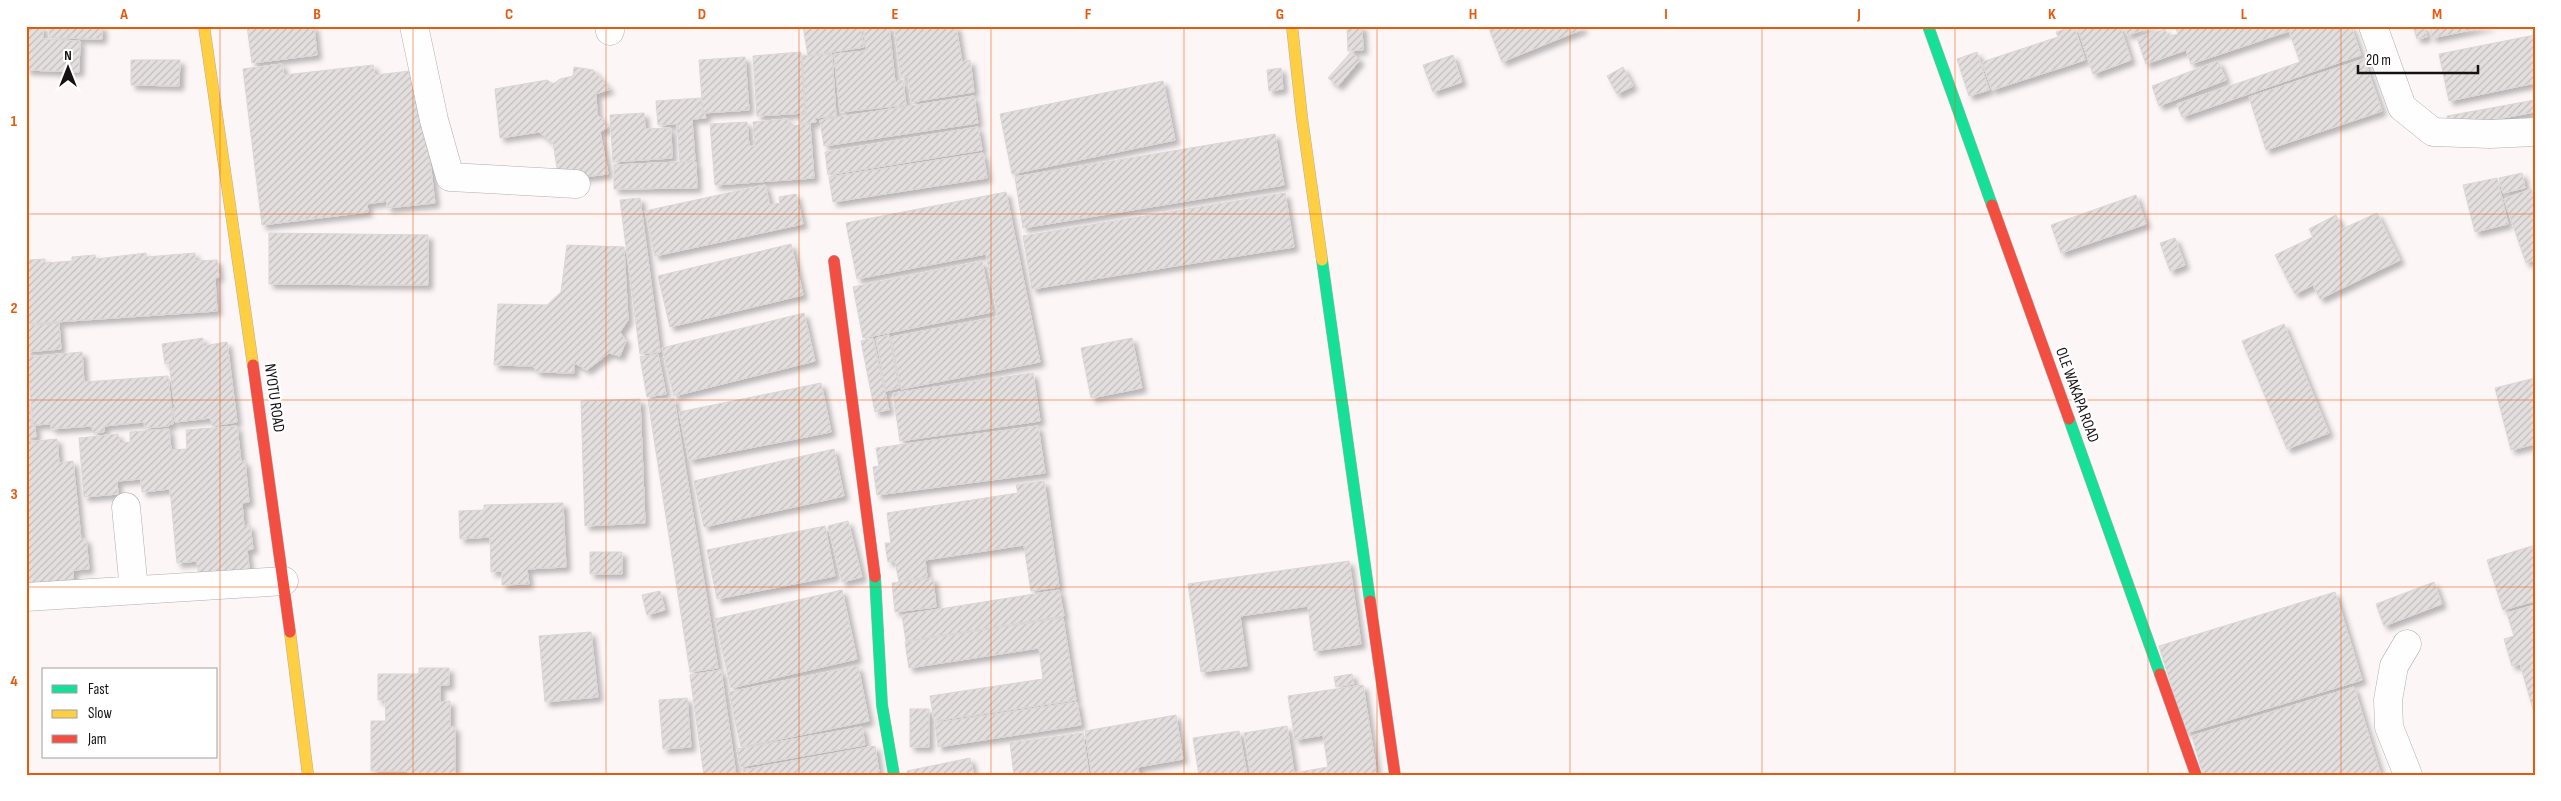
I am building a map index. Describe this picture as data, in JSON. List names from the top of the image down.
{
  "streets": {
    "street": ["OLE WAKAPA ROAD", "NYOTU ROAD"]
  },
  "legend": ["Fast", "Slow", "Jam"],
  "scale_bar": "20 m",
  "north": "top",
  "grid": {
    "columns": [
      "A",
      "B",
      "C",
      "D",
      "E",
      "F",
      "G",
      "H",
      "I",
      "J",
      "K",
      "L",
      "M"
    ],
    "rows": [
      "1",
      "2",
      "3",
      "4"
    ]
  }
}
